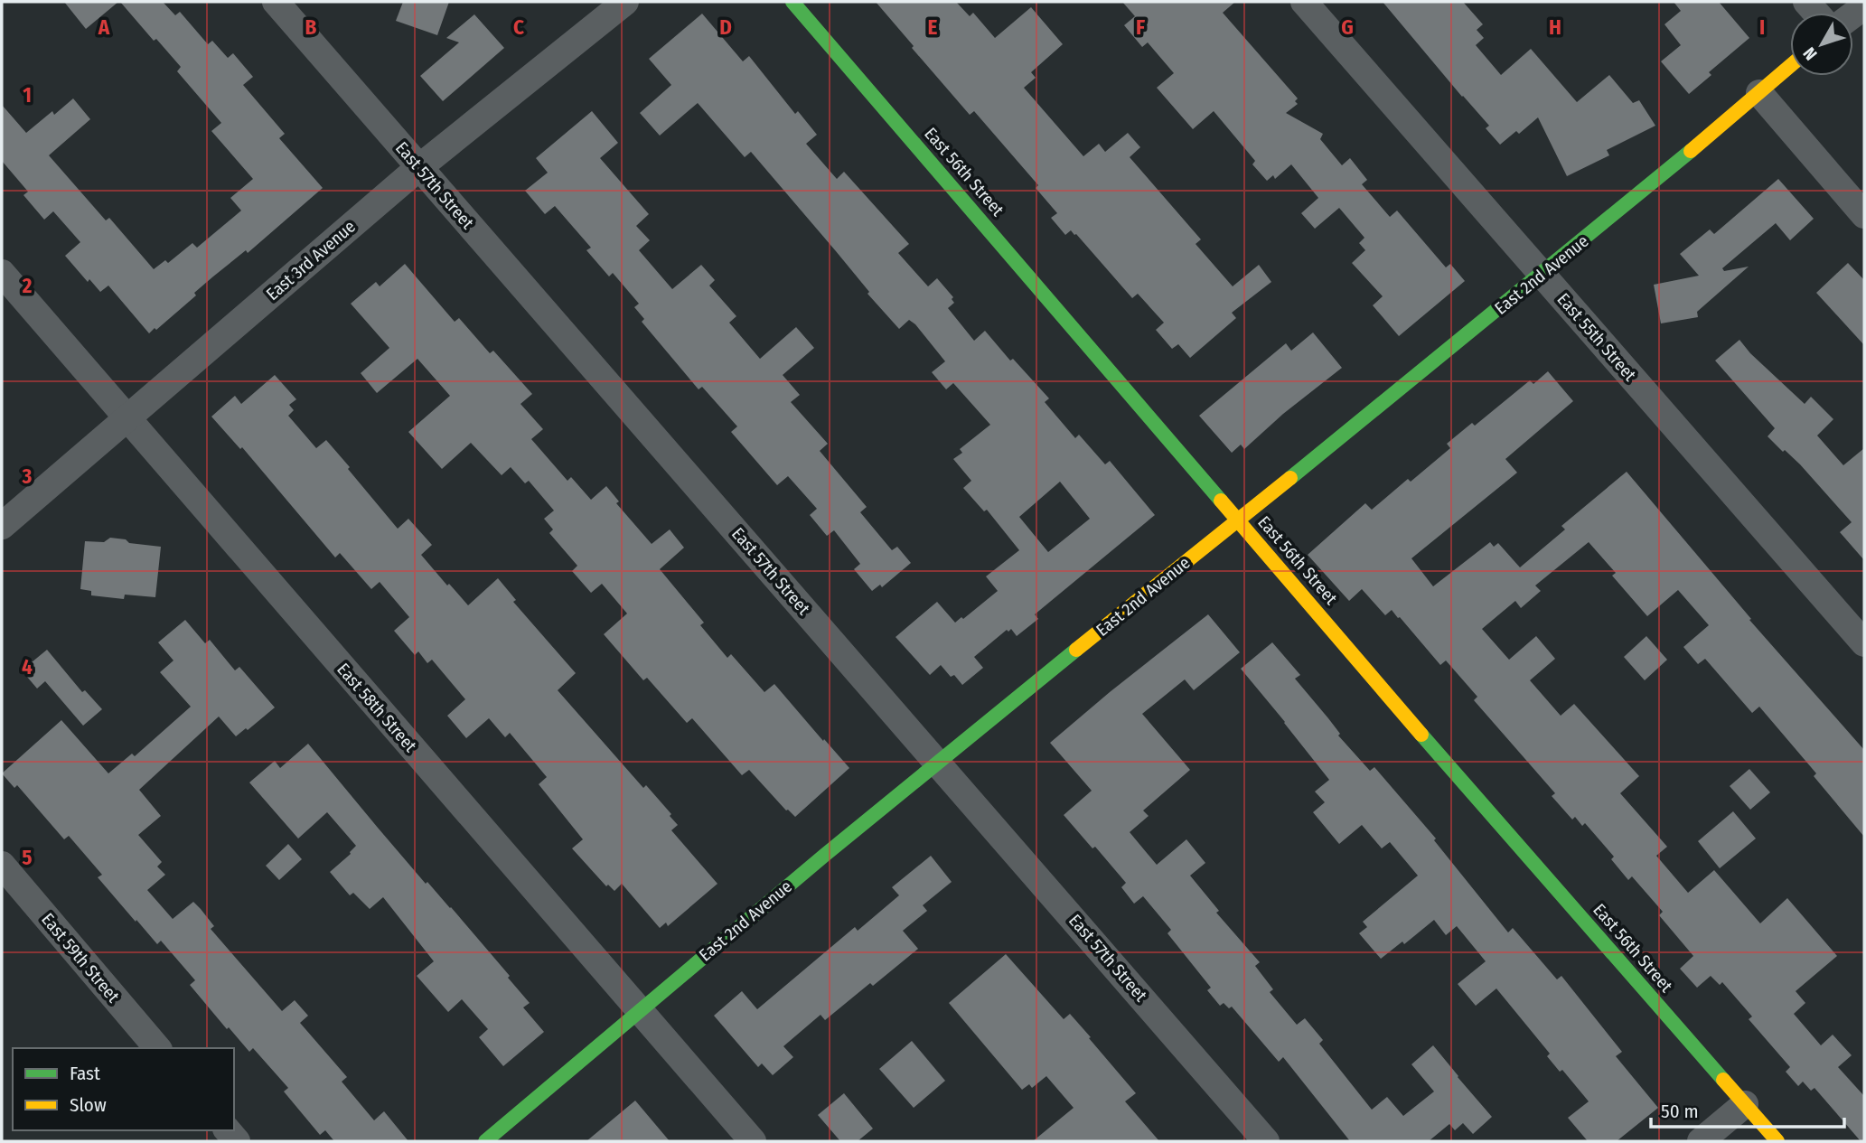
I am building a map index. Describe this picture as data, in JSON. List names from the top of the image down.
{
  "streets": {
    "street": [
      "East 56th Street",
      "East 57th Street",
      "East 3rd Avenue",
      "East 2nd Avenue",
      "East 55th Street",
      "East 58th Street",
      "East 59th Street"
    ]
  },
  "crossings": [
    ["East 56th Street", "East 2nd Avenue"],
    ["East 57th Street", "East 3rd Avenue"],
    ["East 57th Street", "East 2nd Avenue"],
    ["East 3rd Avenue", "East 58th Street"],
    ["East 2nd Avenue", "East 55th Street"],
    ["East 2nd Avenue", "East 58th Street"]
  ],
  "legend": ["Fast", "Slow"],
  "scale_bar": "50 m",
  "north": "bottom left",
  "grid": {
    "columns": [
      "A",
      "B",
      "C",
      "D",
      "E",
      "F",
      "G",
      "H",
      "I"
    ],
    "rows": [
      "1",
      "2",
      "3",
      "4",
      "5"
    ]
  }
}
